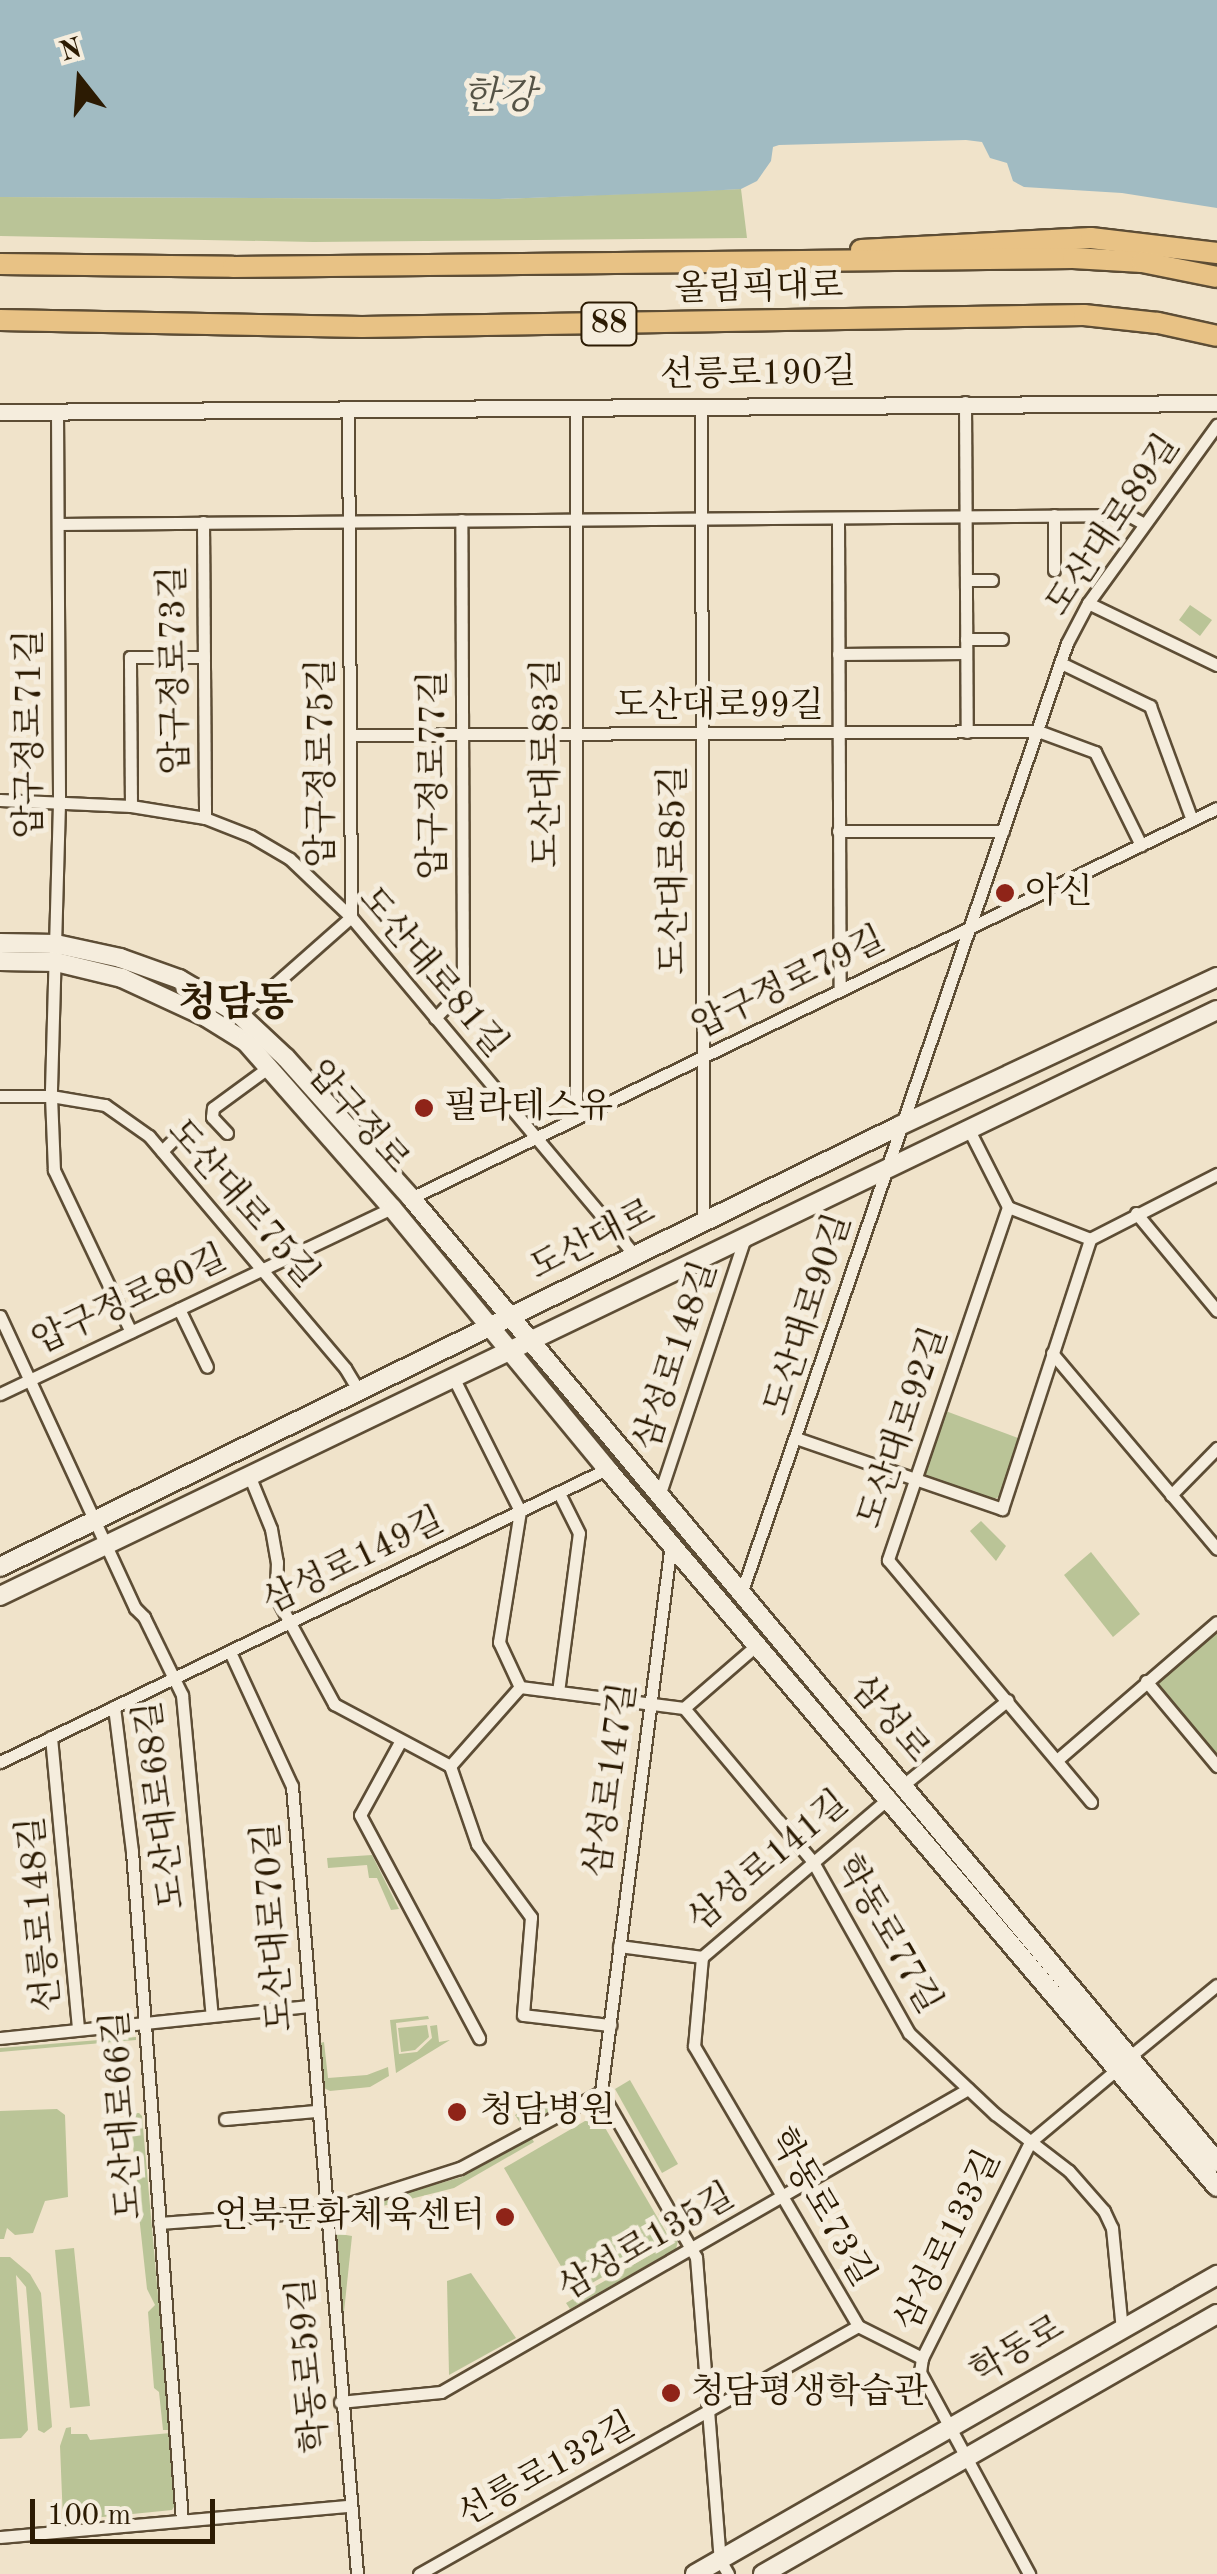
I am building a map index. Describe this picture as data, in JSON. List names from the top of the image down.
{
  "streets": {
    "highway": ["올림픽대로", "88"],
    "main road": [
      "압구정로",
      "도산대로",
      "삼성로",
      "학동로"
    ],
    "street": [
      "선릉로190길",
      "도산대로89길",
      "압구정로73길",
      "도산대로99길",
      "압구정로71길",
      "압구정로75길",
      "도산대로83길",
      "압구정로77길",
      "도산대로85길",
      "도산대로81길",
      "압구정로79길",
      "도산대로75길",
      "압구정로80길",
      "도산대로90길",
      "삼성로148길",
      "도산대로92길",
      "삼성로149길",
      "삼성로147길",
      "도산대로68길",
      "삼성로141길",
      "선릉로148길",
      "도산대로70길",
      "학동로77길",
      "도산대로66길",
      "학동로73길",
      "삼성로133길",
      "삼성로135길",
      "학동로59길",
      "선릉로132길"
    ]
  },
  "crossings": [
    ["선릉로190길", "압구정로71길"],
    ["선릉로190길", "압구정로75길"],
    ["선릉로190길", "도산대로83길"],
    ["선릉로190길", "도산대로85길"],
    ["도산대로89길", "도산대로99길"],
    ["도산대로89길", "압구정로79길"],
    ["도산대로89길", "도산대로"],
    ["도산대로89길", "도산대로90길"],
    ["압구정로73길", "도산대로81길"],
    ["도산대로99길", "압구정로75길"],
    ["도산대로99길", "도산대로83길"],
    ["도산대로99길", "압구정로77길"],
    ["도산대로99길", "도산대로85길"],
    ["도산대로99길", "압구정로79길"],
    ["압구정로71길", "도산대로81길"],
    ["압구정로71길", "압구정로"],
    ["압구정로71길", "도산대로75길"],
    ["압구정로71길", "압구정로80길"],
    ["압구정로75길", "도산대로81길"],
    ["압구정로75길", "압구정로"],
    ["도산대로83길", "압구정로79길"],
    ["압구정로77길", "도산대로81길"],
    ["도산대로85길", "압구정로79길"],
    ["도산대로85길", "도산대로"],
    ["도산대로81길", "압구정로79길"],
    ["도산대로81길", "도산대로"],
    ["압구정로79길", "압구정로"],
    ["압구정로", "도산대로"],
    ["압구정로", "압구정로80길"],
    ["압구정로", "삼성로"],
    ["도산대로75길", "도산대로"],
    ["도산대로75길", "압구정로80길"],
    ["도산대로", "도산대로90길"],
    ["도산대로", "삼성로148길"],
    ["도산대로", "삼성로"],
    ["도산대로", "도산대로68길"],
    ["압구정로80길", "도산대로68길"],
    ["도산대로90길", "도산대로92길"],
    ["삼성로148길", "삼성로"],
    ["도산대로92길", "삼성로141길"],
    ["삼성로149길", "삼성로"],
    ["삼성로149길", "도산대로68길"],
    ["삼성로149길", "도산대로70길"],
    ["삼성로", "삼성로147길"],
    ["삼성로", "삼성로141길"],
    ["삼성로", "삼성로133길"],
    ["삼성로147길", "삼성로141길"],
    ["삼성로141길", "학동로77길"],
    ["삼성로141길", "학동로73길"],
    ["도산대로70길", "학동로59길"],
    ["학동로77길", "삼성로133길"],
    ["학동로77길", "삼성로135길"],
    ["학동로77길", "학동로"],
    ["학동로73길", "삼성로133길"],
    ["학동로73길", "삼성로135길"],
    ["학동로73길", "선릉로132길"],
    ["삼성로135길", "학동로59길"]
  ],
  "districts": ["청담동"],
  "water": ["한강"],
  "places": [
    "아신",
    "필라테스유",
    "청담병원",
    "언북문화체육센터",
    "청담평생학습관"
  ],
  "scale_bar": "100 m",
  "north": "top"
}
